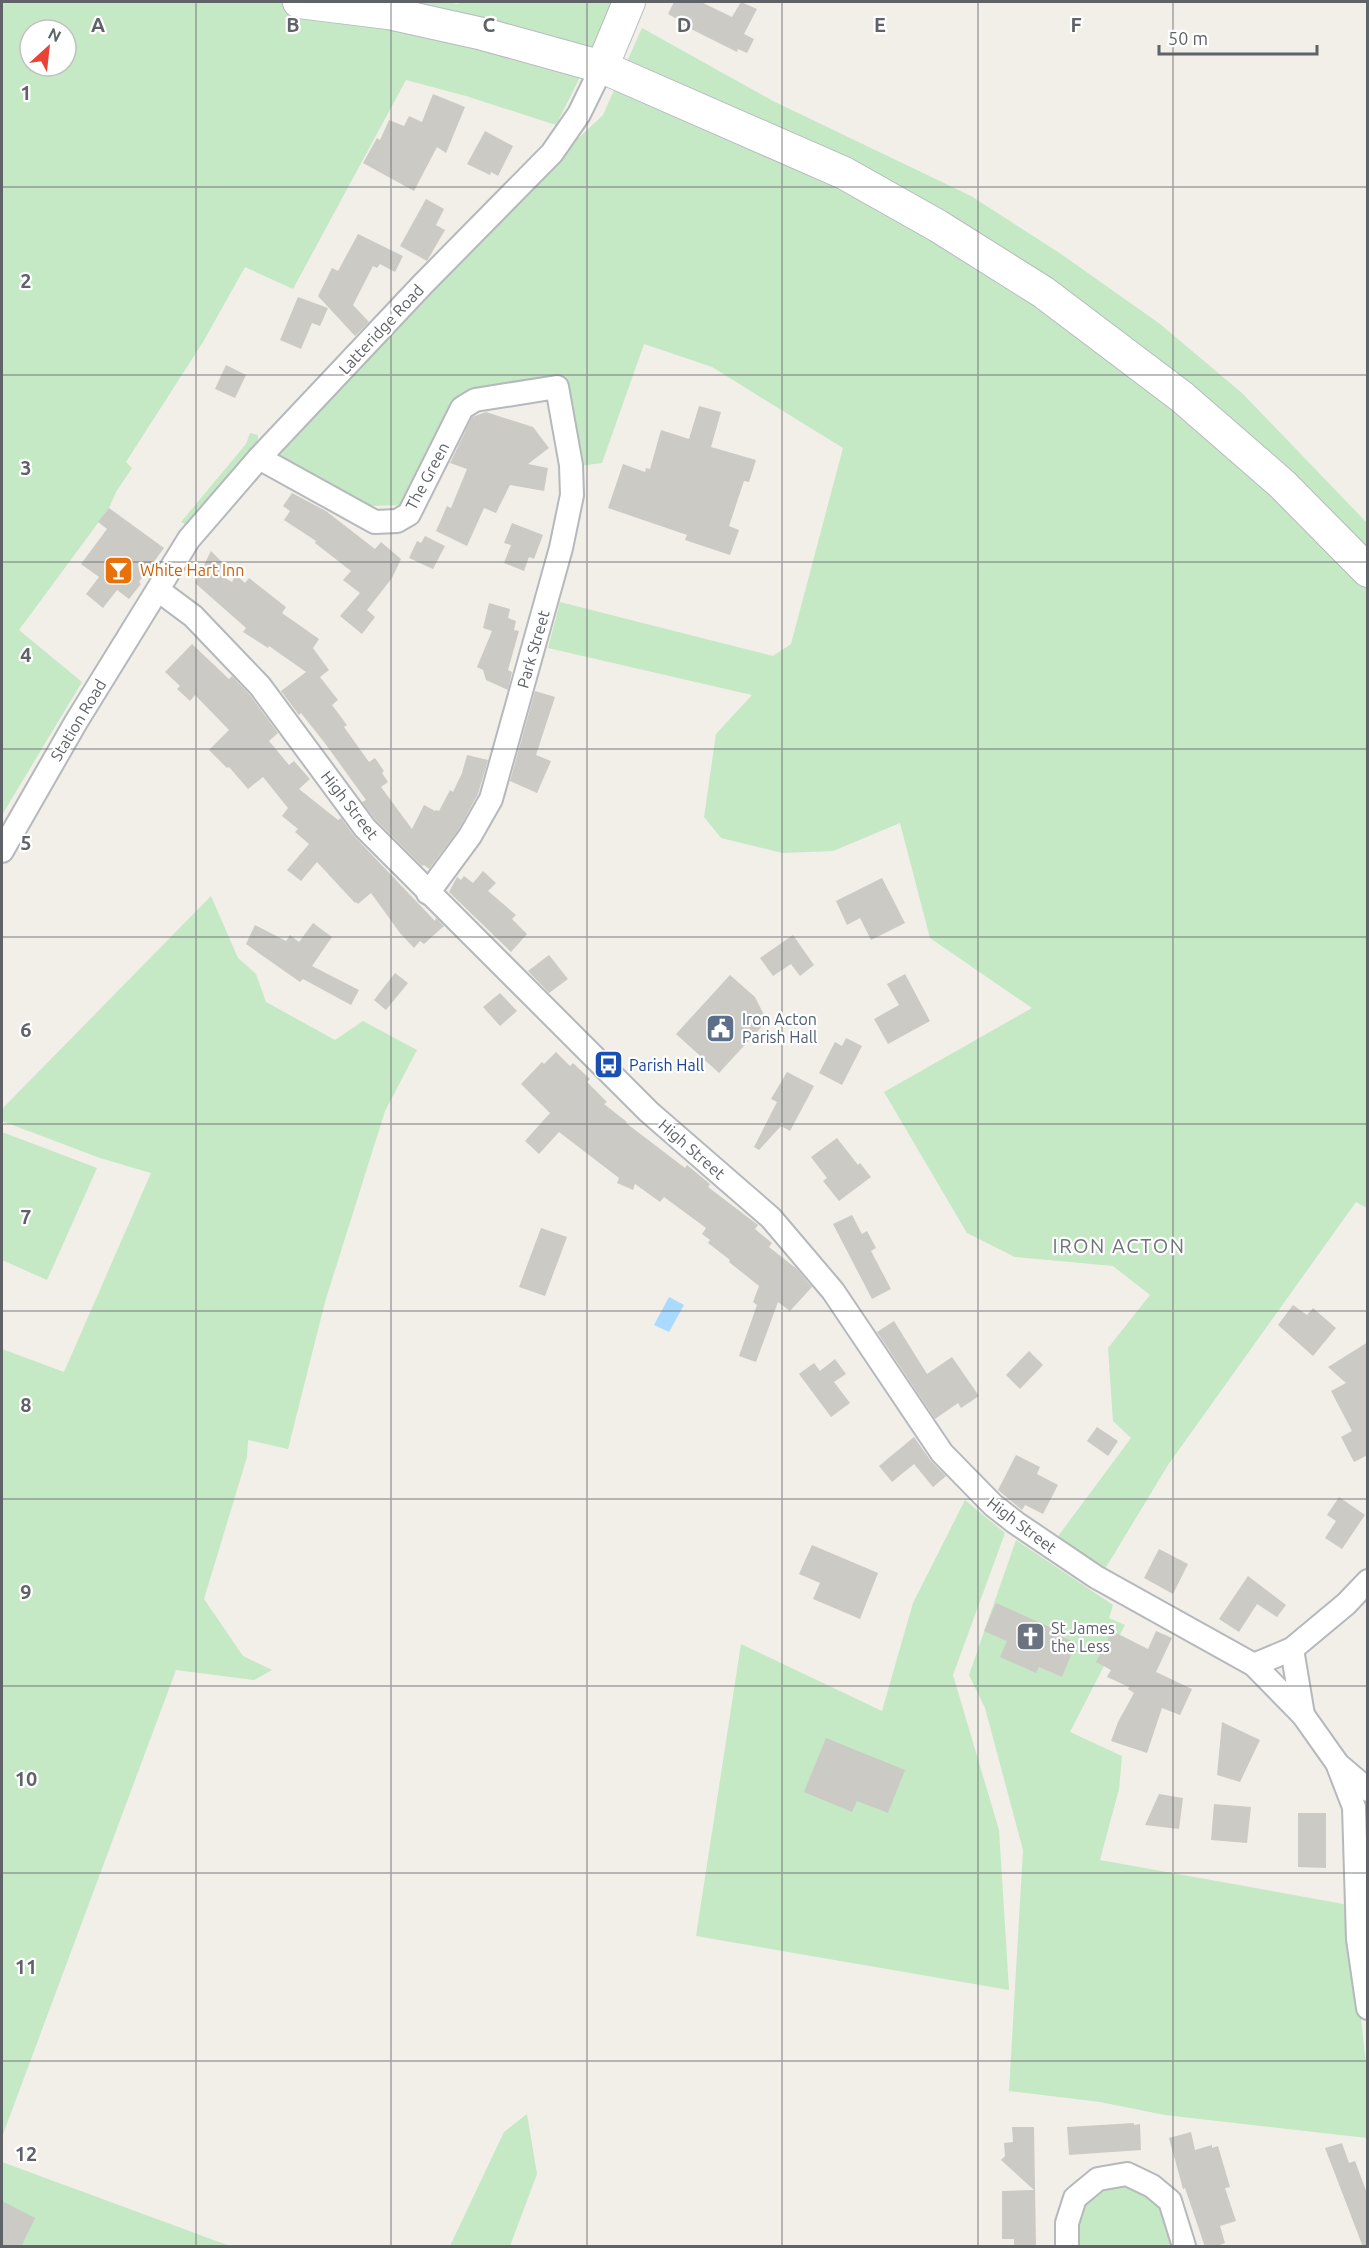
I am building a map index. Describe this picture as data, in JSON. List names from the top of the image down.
{
  "streets": {
    "street": [
      "Latteridge Road",
      "The Green",
      "Park Street",
      "Station Road",
      "High Street"
    ]
  },
  "crossings": [
    ["Latteridge Road", "The Green"],
    ["Latteridge Road", "Station Road"],
    ["Latteridge Road", "High Street"],
    ["The Green", "Park Street"],
    ["Park Street", "High Street"],
    ["Station Road", "High Street"]
  ],
  "districts": ["IRON ACTON"],
  "places": {
    "bar": ["White Hart Inn"],
    "public building": ["Iron Acton Parish Hall"],
    "bus stop": ["Parish Hall"],
    "church": ["St James the Less"]
  },
  "scale_bar": "50 m",
  "north": "top right",
  "grid": {
    "columns": [
      "A",
      "B",
      "C",
      "D",
      "E",
      "F"
    ],
    "rows": [
      "1",
      "2",
      "3",
      "4",
      "5",
      "6",
      "7",
      "8",
      "9",
      "10",
      "11",
      "12"
    ]
  }
}
